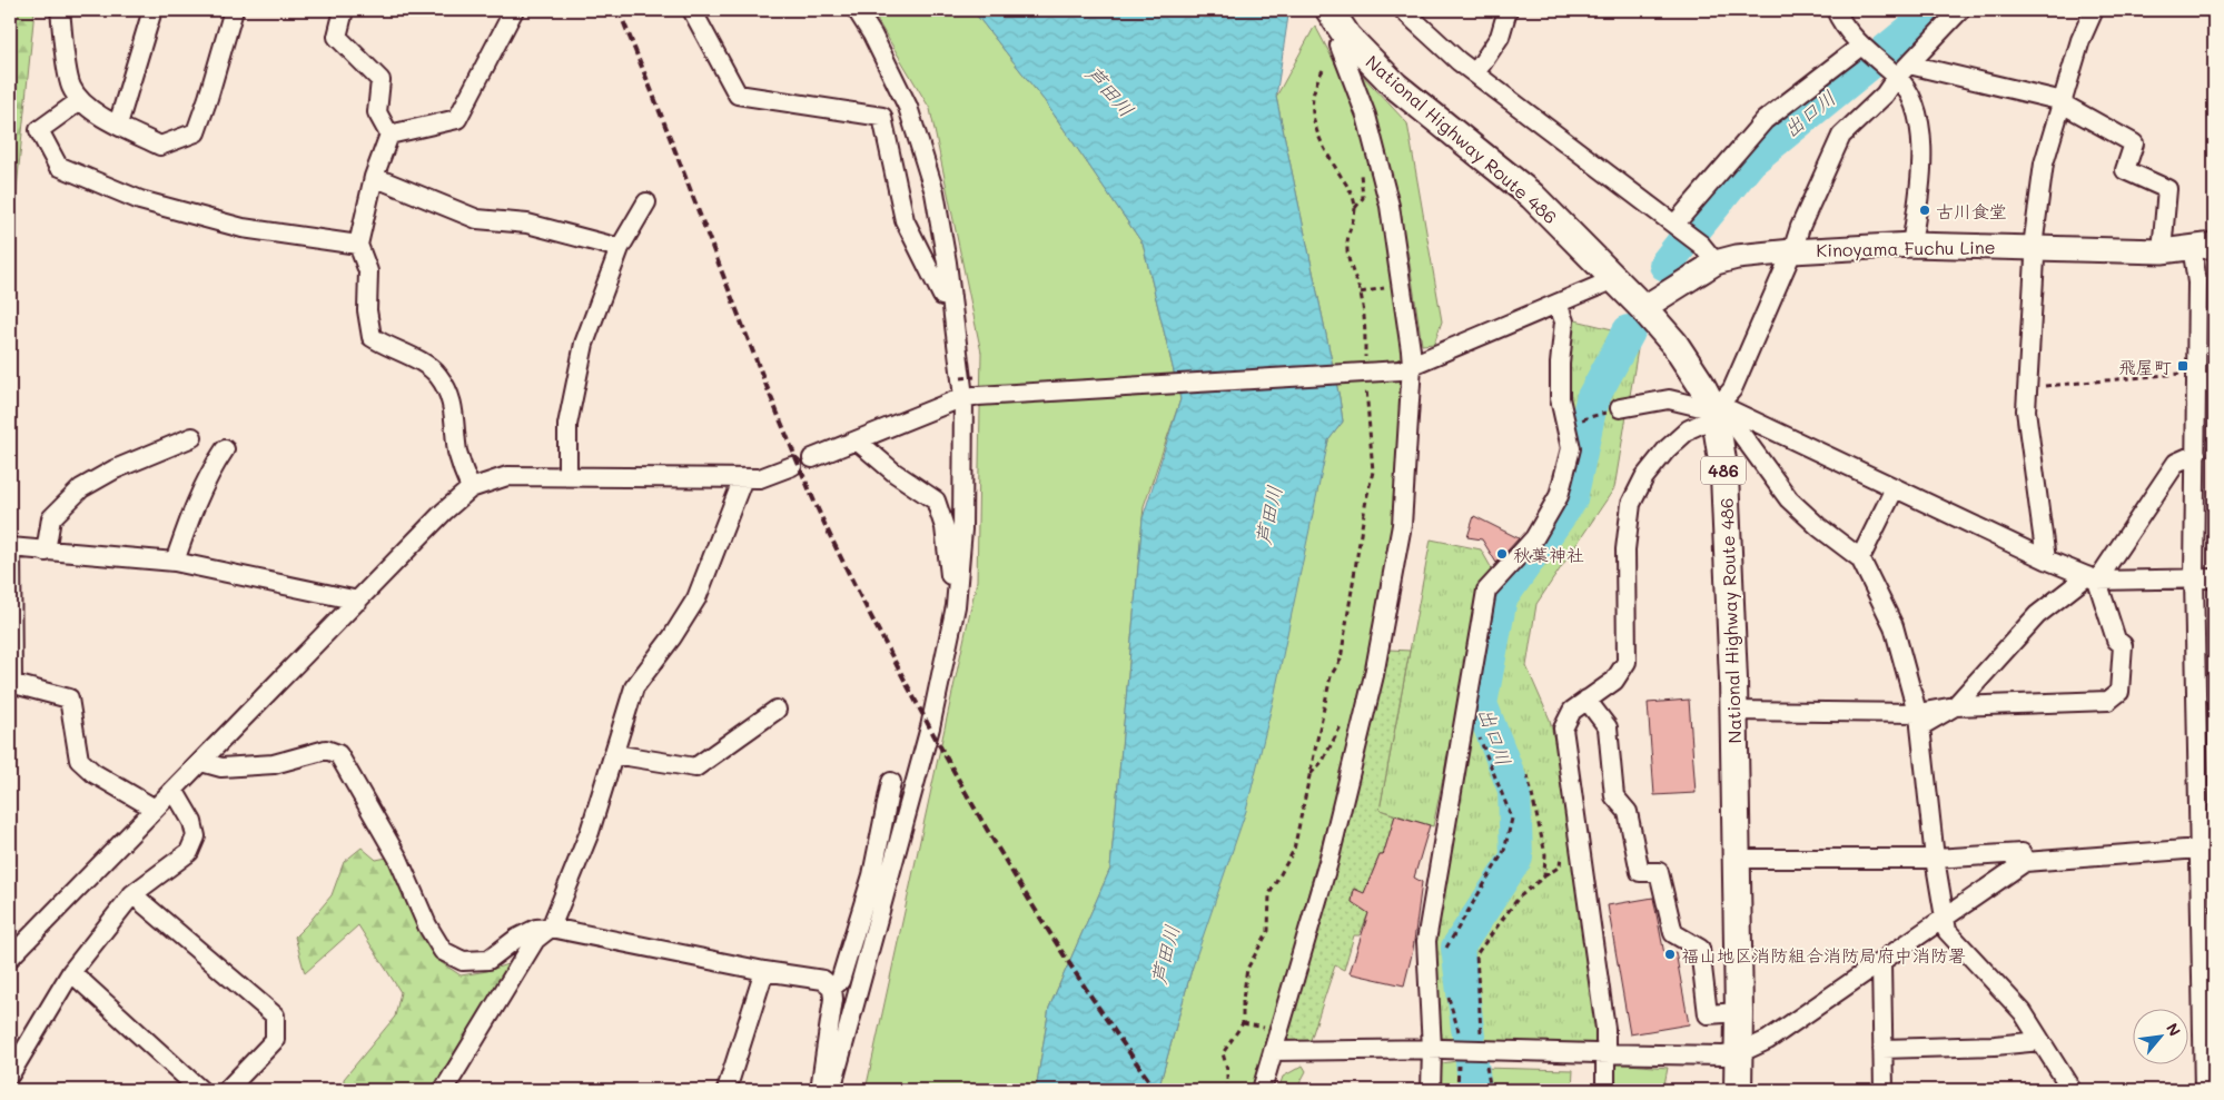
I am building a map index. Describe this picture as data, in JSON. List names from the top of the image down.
{
  "streets": {
    "highway": ["National Highway Route 486", "486"],
    "main road": ["Kinoyama Fuchu Line"]
  },
  "crossings": [
    ["National Highway Route 486", "Kinoyama Fuchu Line"]
  ],
  "water": ["芦田川", "出口川"],
  "places": {
    "other": ["古川食堂", "秋葉神社", "福山地区消防組合消防局府中消防署"],
    "transit": ["飛屋町"]
  },
  "north": "top right"
}
